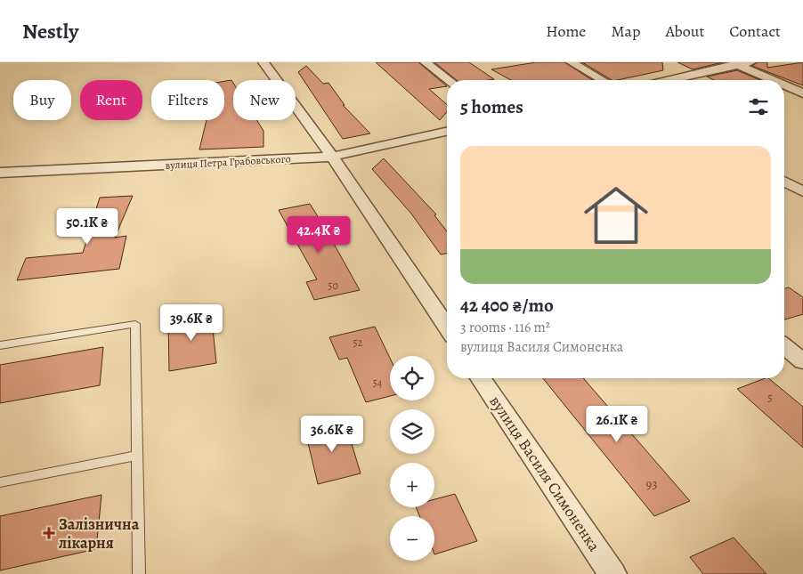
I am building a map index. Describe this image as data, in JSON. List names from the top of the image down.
{
  "streets": {
    "street": ["вулиця Петра Грабовського", "вулиця Василя Симоненка"]
  },
  "places": {
    "health": ["Залізнична лікарня"]
  },
  "house_numbers": [
    "50",
    "52",
    "54",
    "5",
    "93"
  ],
  "page": {
    "header": "Nestly",
    "nav": [
      "Home",
      "Map",
      "About",
      "Contact"
    ],
    "chip": [
      "Buy",
      "Rent",
      "Filters",
      "New"
    ],
    "heading": "5 homes",
    "list": [
      {
        "name": "42 400 ₴/mo",
        "note": "3 rooms · 116 m² · вулиця Василя Симоненка"
      }
    ],
    "price": [
      "50.1K ₴",
      "42.4K ₴",
      "39.6K ₴",
      "26.1K ₴",
      "36.6K ₴"
    ],
    "map_buttons": ["+", "−"]
  }
}
